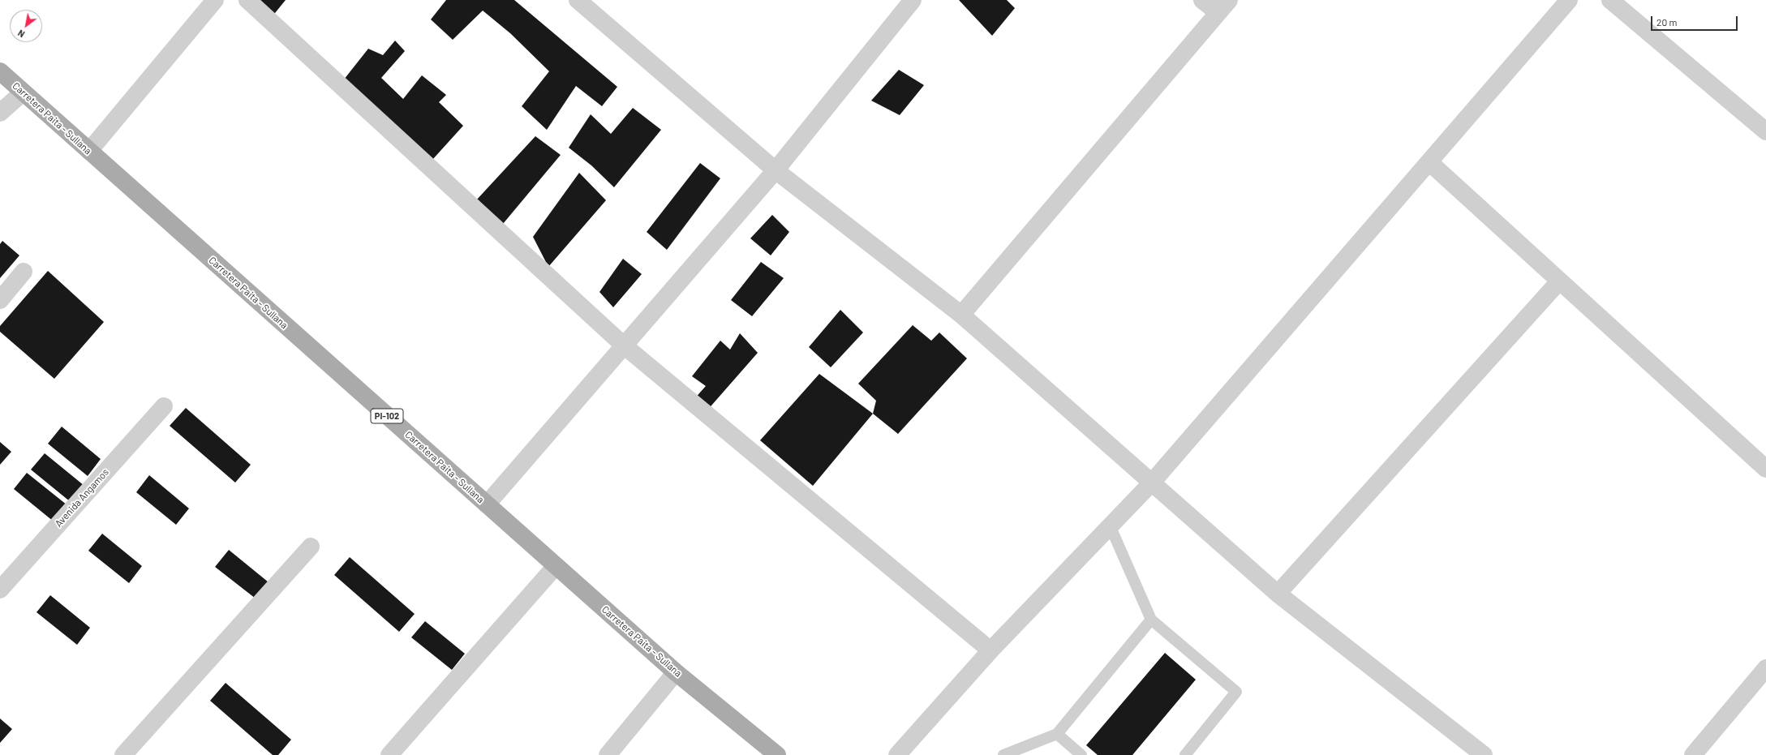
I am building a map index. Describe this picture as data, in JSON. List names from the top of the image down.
{
  "streets": {
    "main road": ["Carretera Paita - Sullana", "PI-102"],
    "street": ["Avenida Angamos"]
  },
  "scale_bar": "20 m",
  "north": "bottom left"
}
